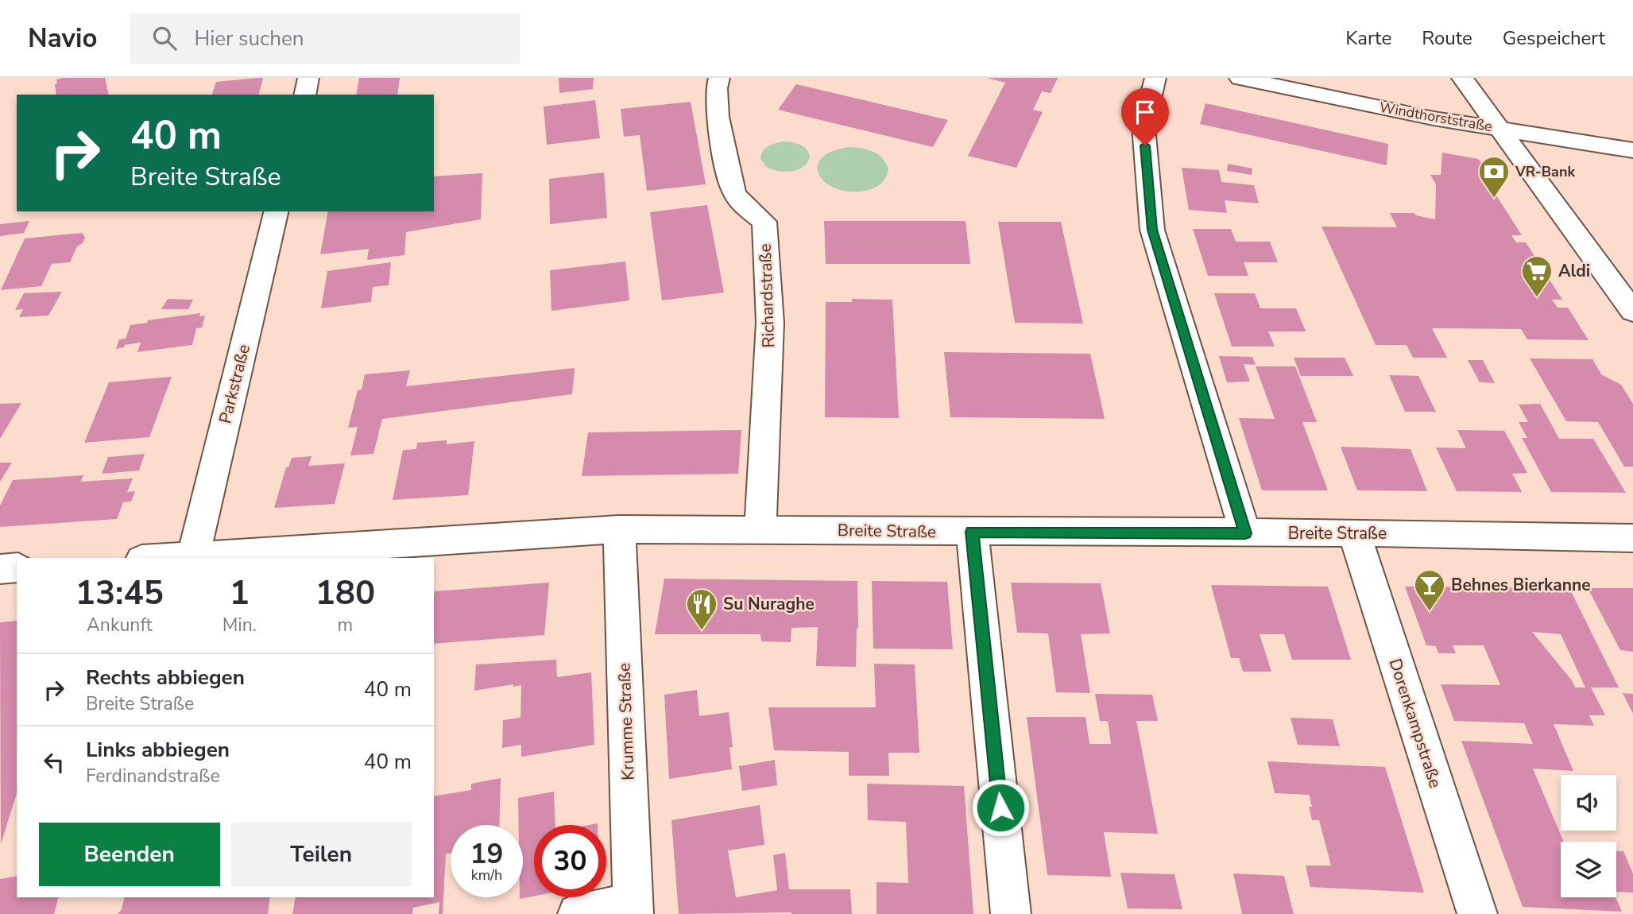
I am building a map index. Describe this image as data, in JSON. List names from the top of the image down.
{
  "streets": {
    "street": [
      "Windthorststraße",
      "Richardstraße",
      "Parkstraße",
      "Breite Straße",
      "Krumme Straße",
      "Dorenkampstraße"
    ]
  },
  "crossings": [
    ["Richardstraße", "Breite Straße"],
    ["Parkstraße", "Breite Straße"],
    ["Breite Straße", "Krumme Straße"],
    ["Breite Straße", "Dorenkampstraße"]
  ],
  "places": {
    "bank": ["VR-Bank"],
    "supermarket": ["Aldi"],
    "bar": ["Behnes Bierkanne"],
    "restaurant": ["Su Nuraghe"]
  },
  "page": {
    "header": "Navio",
    "search": "Hier suchen",
    "nav": ["Karte", "Route", "Gespeichert"],
    "turn": ["40 m", "Breite Straße"],
    "eta": [
      "13:45",
      "Ankunft",
      "1",
      "Min.",
      "180",
      "m"
    ],
    "list": [
      {
        "name": "Rechts abbiegen",
        "note": "Breite Straße",
        "value": "40 m"
      },
      {
        "name": "Links abbiegen",
        "note": "Ferdinandstraße",
        "value": "40 m"
      }
    ],
    "buttons": ["Beenden", "Teilen"],
    "speed": "19 km/h",
    "limit": "30"
  }
}
